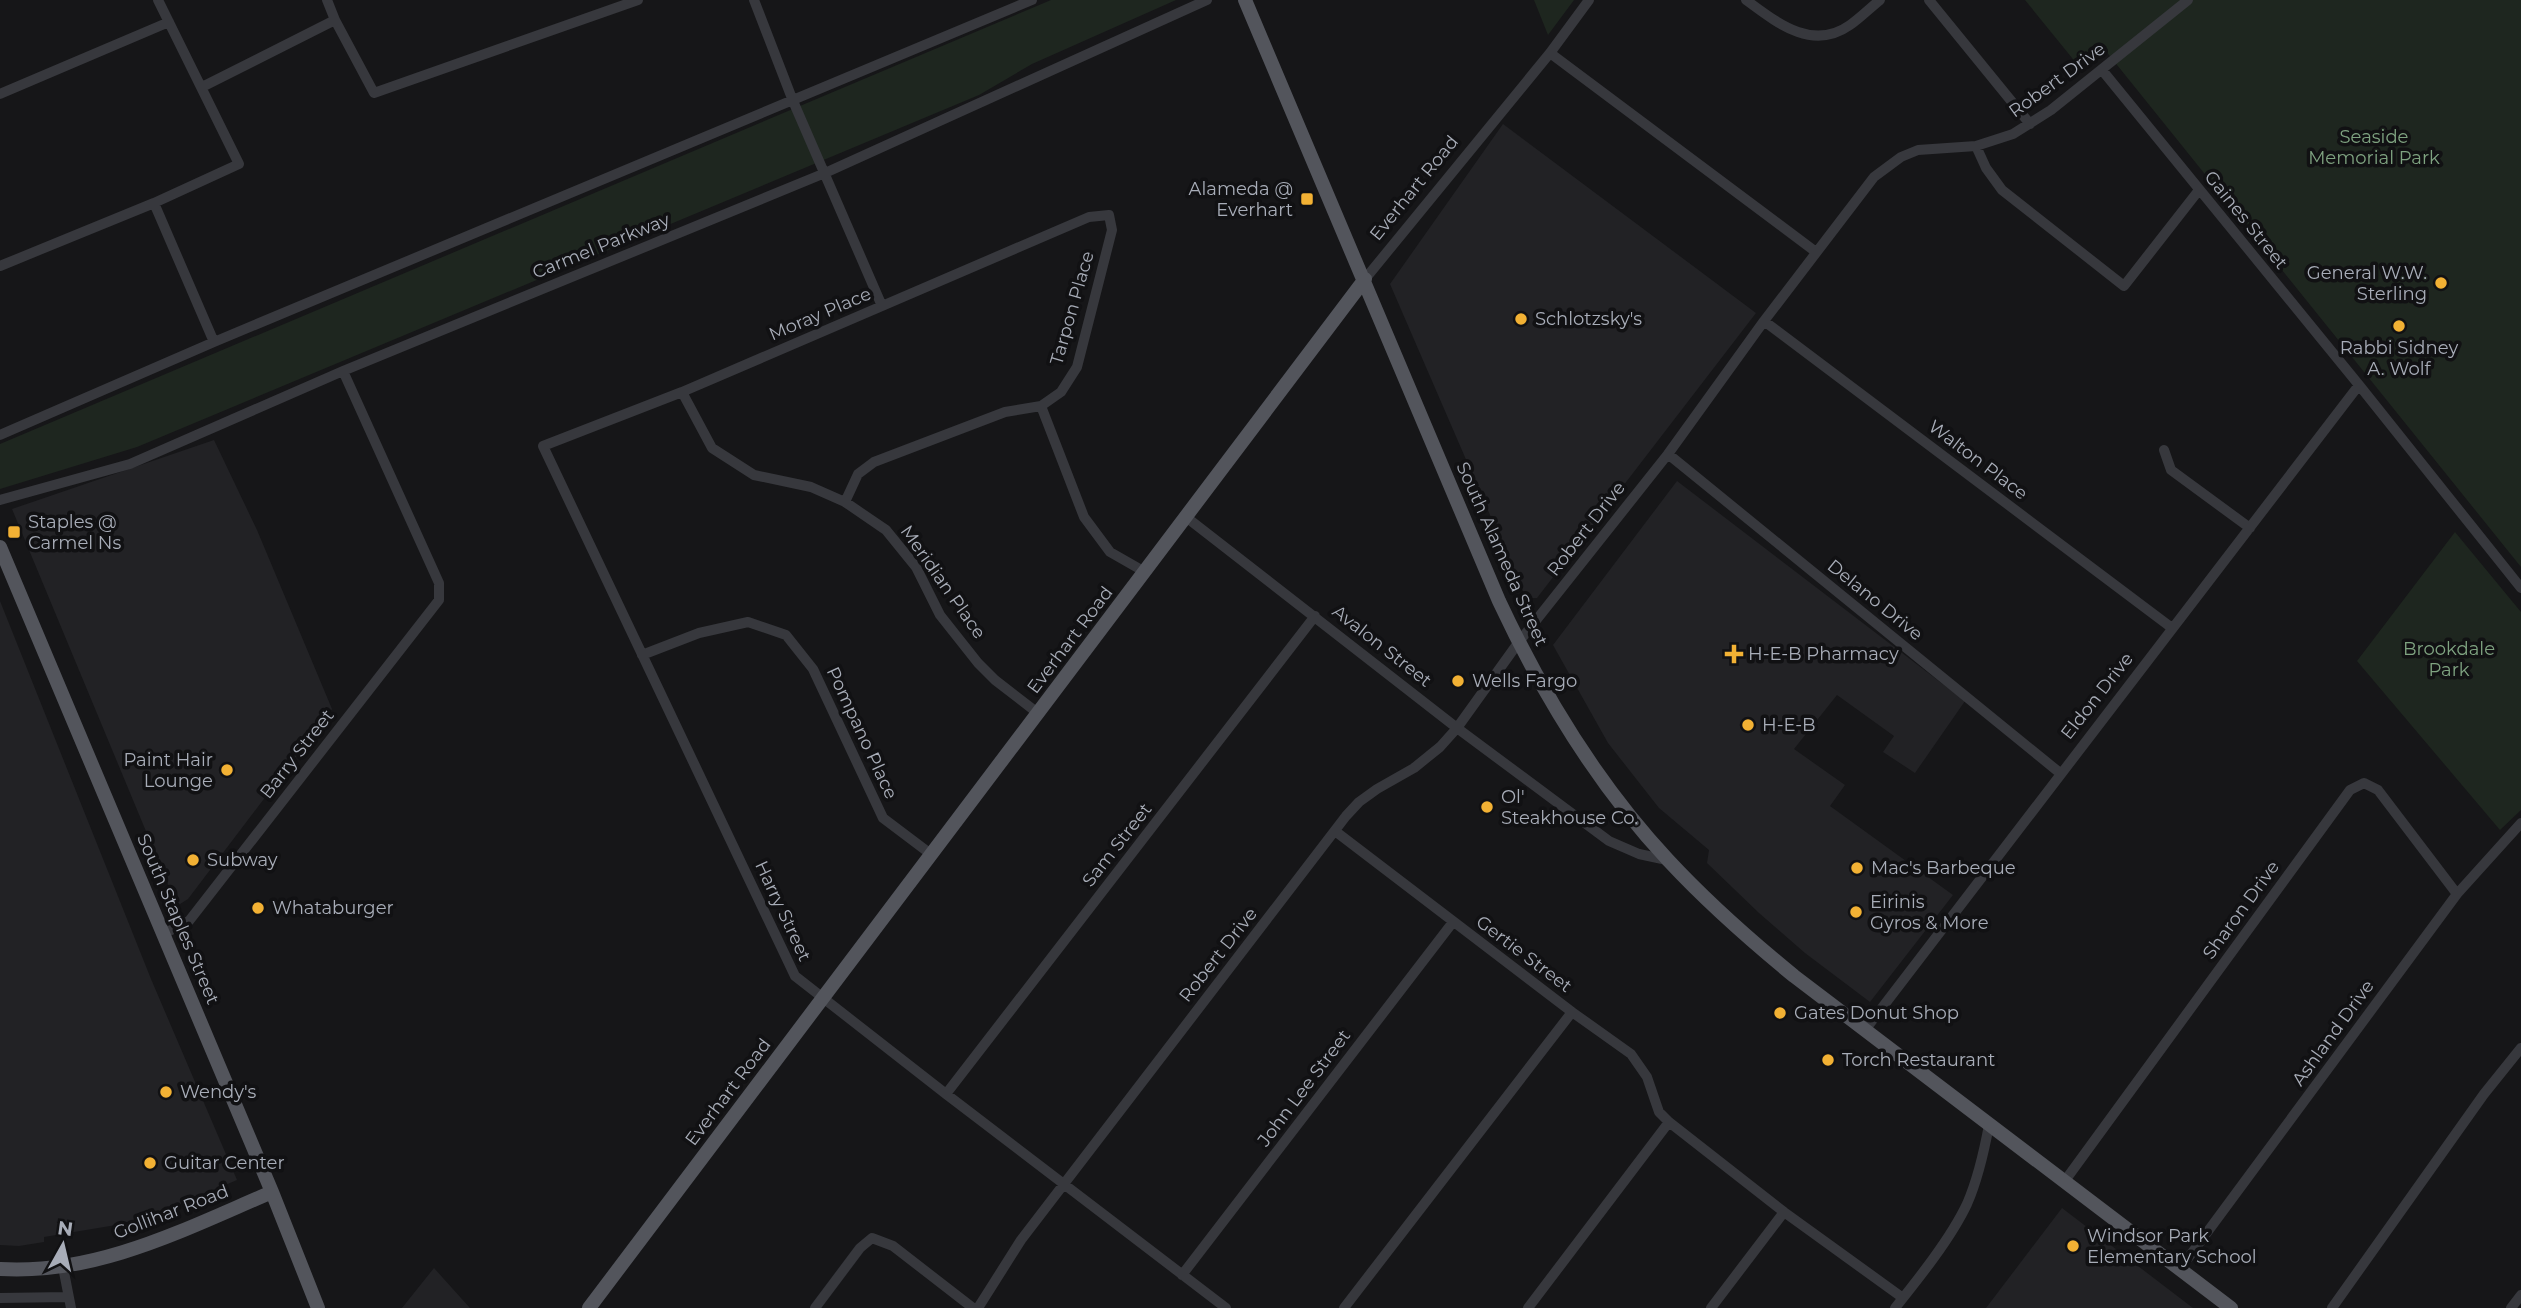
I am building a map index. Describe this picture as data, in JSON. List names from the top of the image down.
{
  "streets": {
    "main road": [
      "Everhart Road",
      "South Alameda Street",
      "South Staples Street",
      "Gollihar Road"
    ],
    "street": [
      "Robert Drive",
      "Gaines Street",
      "Carmel Parkway",
      "Tarpon Place",
      "Moray Place",
      "Walton Place",
      "Meridian Place",
      "Delano Drive",
      "Avalon Street",
      "Eldon Drive",
      "Pompano Place",
      "Barry Street",
      "Sam Street",
      "Sharon Drive",
      "Harry Street",
      "Gertie Street",
      "Ashland Drive",
      "John Lee Street"
    ]
  },
  "crossings": [
    ["Robert Drive", "Gaines Street"],
    ["Robert Drive", "Walton Place"],
    ["Robert Drive", "South Alameda Street"],
    ["Robert Drive", "Delano Drive"],
    ["Robert Drive", "Avalon Street"],
    ["Robert Drive", "Harry Street"],
    ["Robert Drive", "Gertie Street"],
    ["Everhart Road", "South Alameda Street"],
    ["Everhart Road", "Meridian Place"],
    ["Everhart Road", "Avalon Street"],
    ["Everhart Road", "Pompano Place"],
    ["Everhart Road", "Harry Street"],
    ["Gaines Street", "Eldon Drive"],
    ["Carmel Parkway", "Barry Street"],
    ["Tarpon Place", "Moray Place"],
    ["Moray Place", "Meridian Place"],
    ["Moray Place", "Harry Street"],
    ["Walton Place", "Eldon Drive"],
    ["South Alameda Street", "Avalon Street"],
    ["South Alameda Street", "Eldon Drive"],
    ["South Alameda Street", "Sharon Drive"],
    ["South Alameda Street", "Ashland Drive"],
    ["Delano Drive", "Eldon Drive"],
    ["Avalon Street", "Sam Street"],
    ["Pompano Place", "Harry Street"],
    ["Barry Street", "South Staples Street"],
    ["Sam Street", "Harry Street"],
    ["Sharon Drive", "Ashland Drive"],
    ["Harry Street", "John Lee Street"],
    ["South Staples Street", "Gollihar Road"],
    ["Gertie Street", "John Lee Street"]
  ],
  "parks": ["Seaside Memorial Park", "Brookdale Park"],
  "places": {
    "transit": ["Alameda @ Everhart", "Staples @ Carmel Ns"],
    "other": [
      "General W.W. Sterling",
      "Schlotzsky's",
      "Rabbi Sidney A. Wolf",
      "Wells Fargo",
      "H-E-B",
      "Paint Hair Lounge",
      "Ol' Steakhouse Co.",
      "Subway",
      "Mac's Barbeque",
      "Whataburger",
      "Eirinis Gyros & More",
      "Gates Donut Shop",
      "Torch Restaurant",
      "Wendy's",
      "Guitar Center",
      "Windsor Park Elementary School"
    ],
    "health": ["H-E-B Pharmacy"]
  },
  "north": "top"
}
